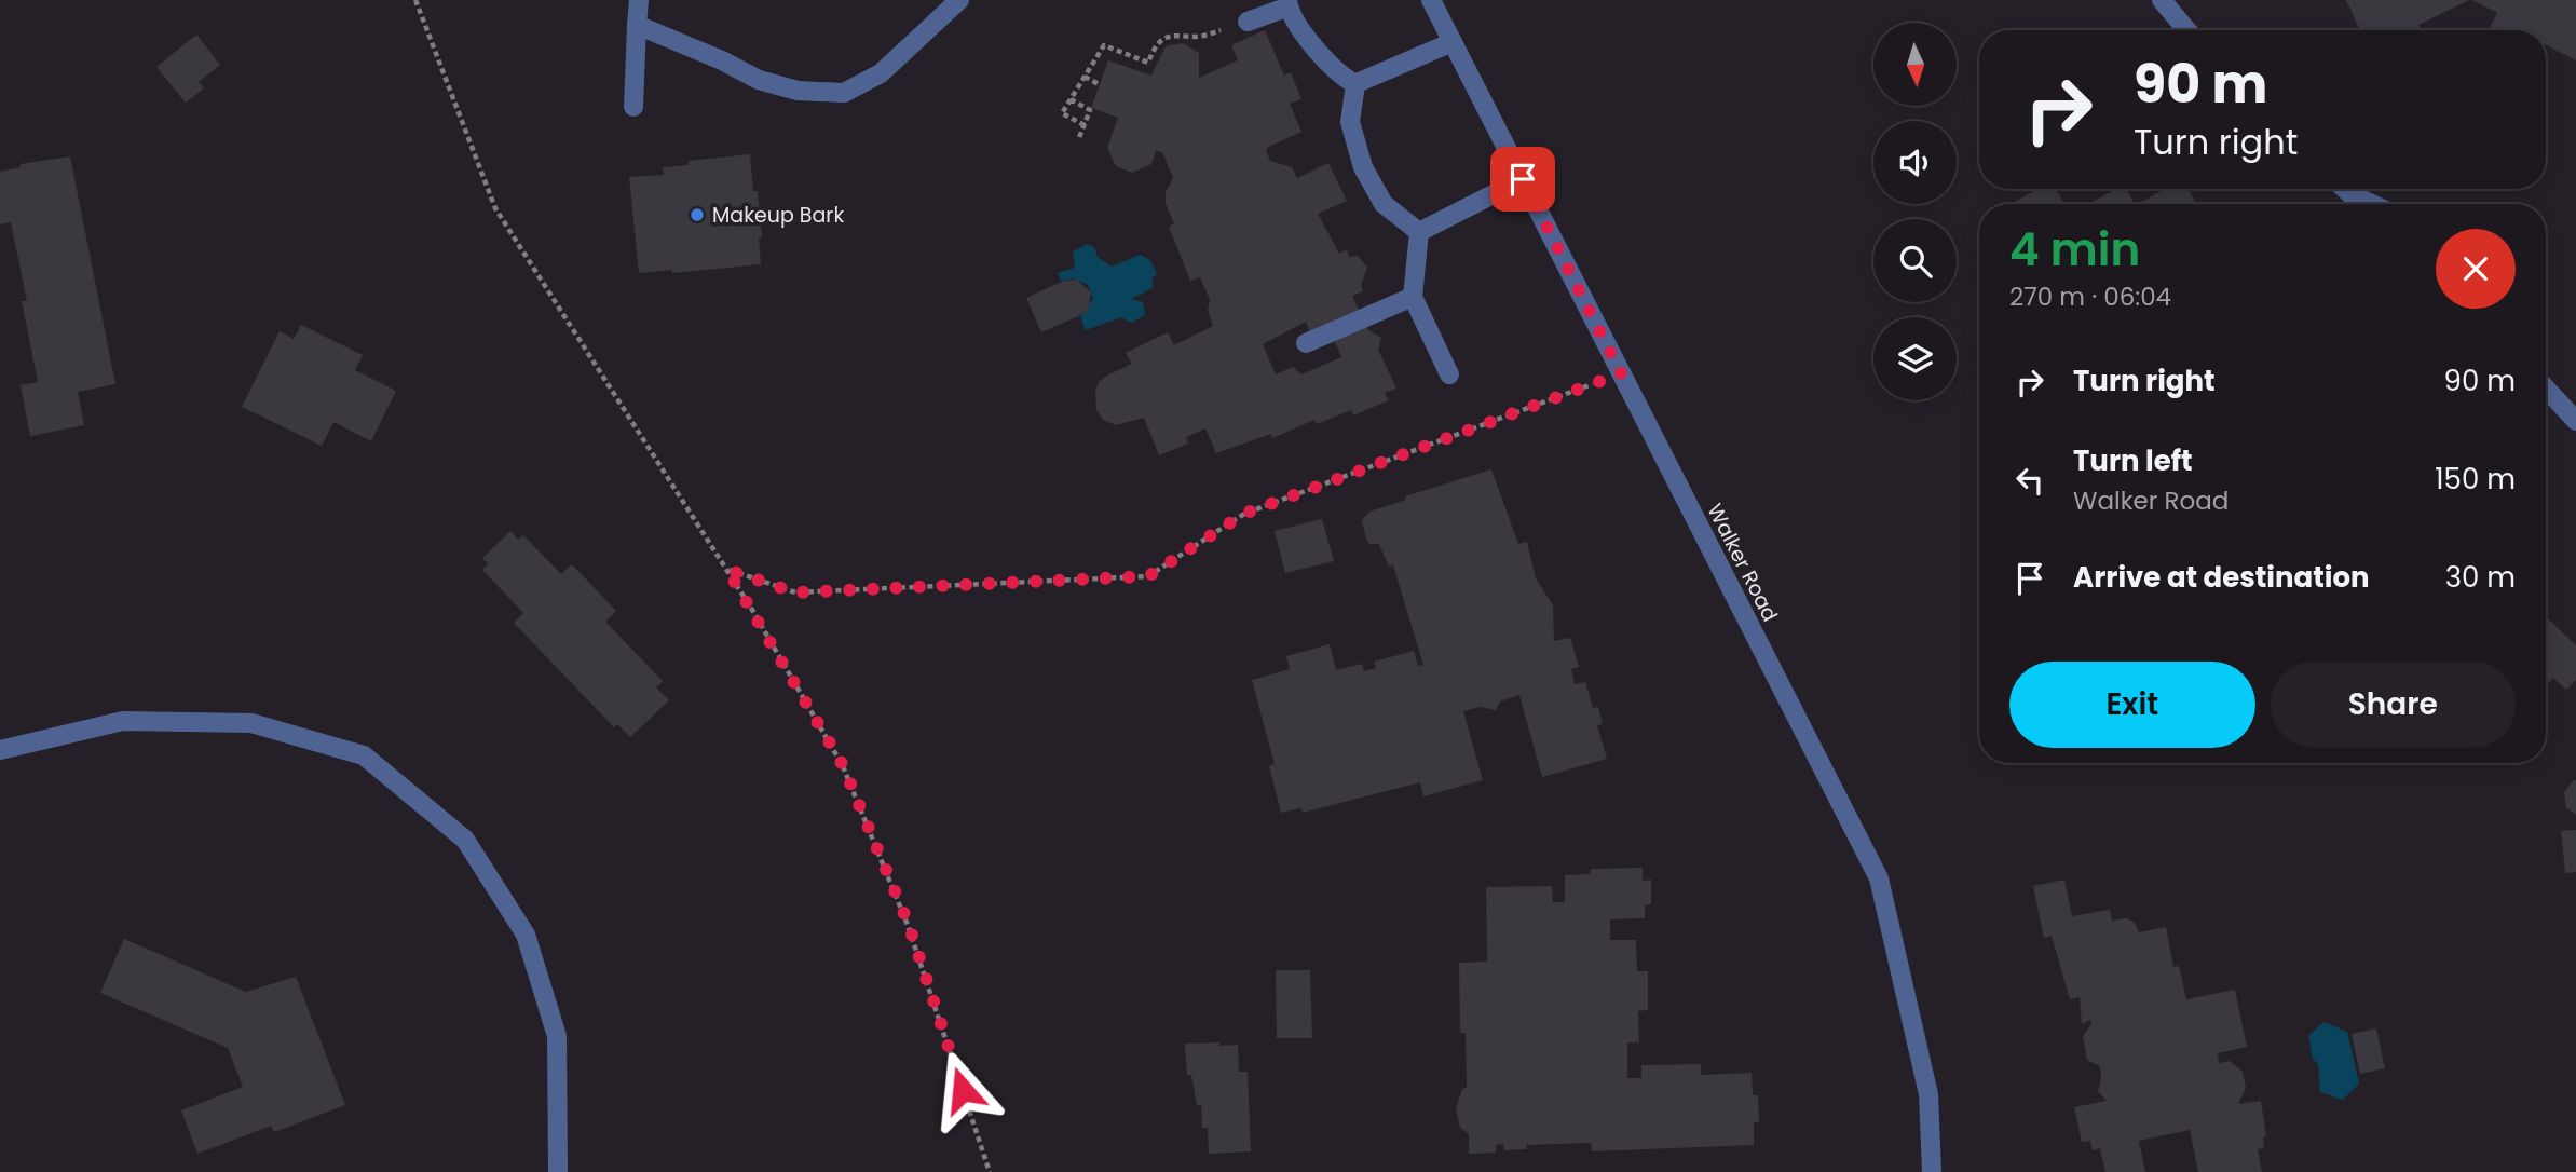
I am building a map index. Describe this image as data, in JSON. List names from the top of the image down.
{
  "streets": {
    "street": ["Walker Road"]
  },
  "places": ["Makeup Bark"],
  "north": "bottom",
  "page": {
    "turn": ["90 m", "Turn right"],
    "heading": ["4 min", "270 m · 06:04"],
    "list": [
      {
        "name": "Turn right",
        "value": "90 m"
      },
      {
        "name": "Turn left",
        "note": "Walker Road",
        "value": "150 m"
      },
      {
        "name": "Arrive at destination",
        "value": "30 m"
      }
    ],
    "buttons": ["Exit", "Share"]
  }
}
